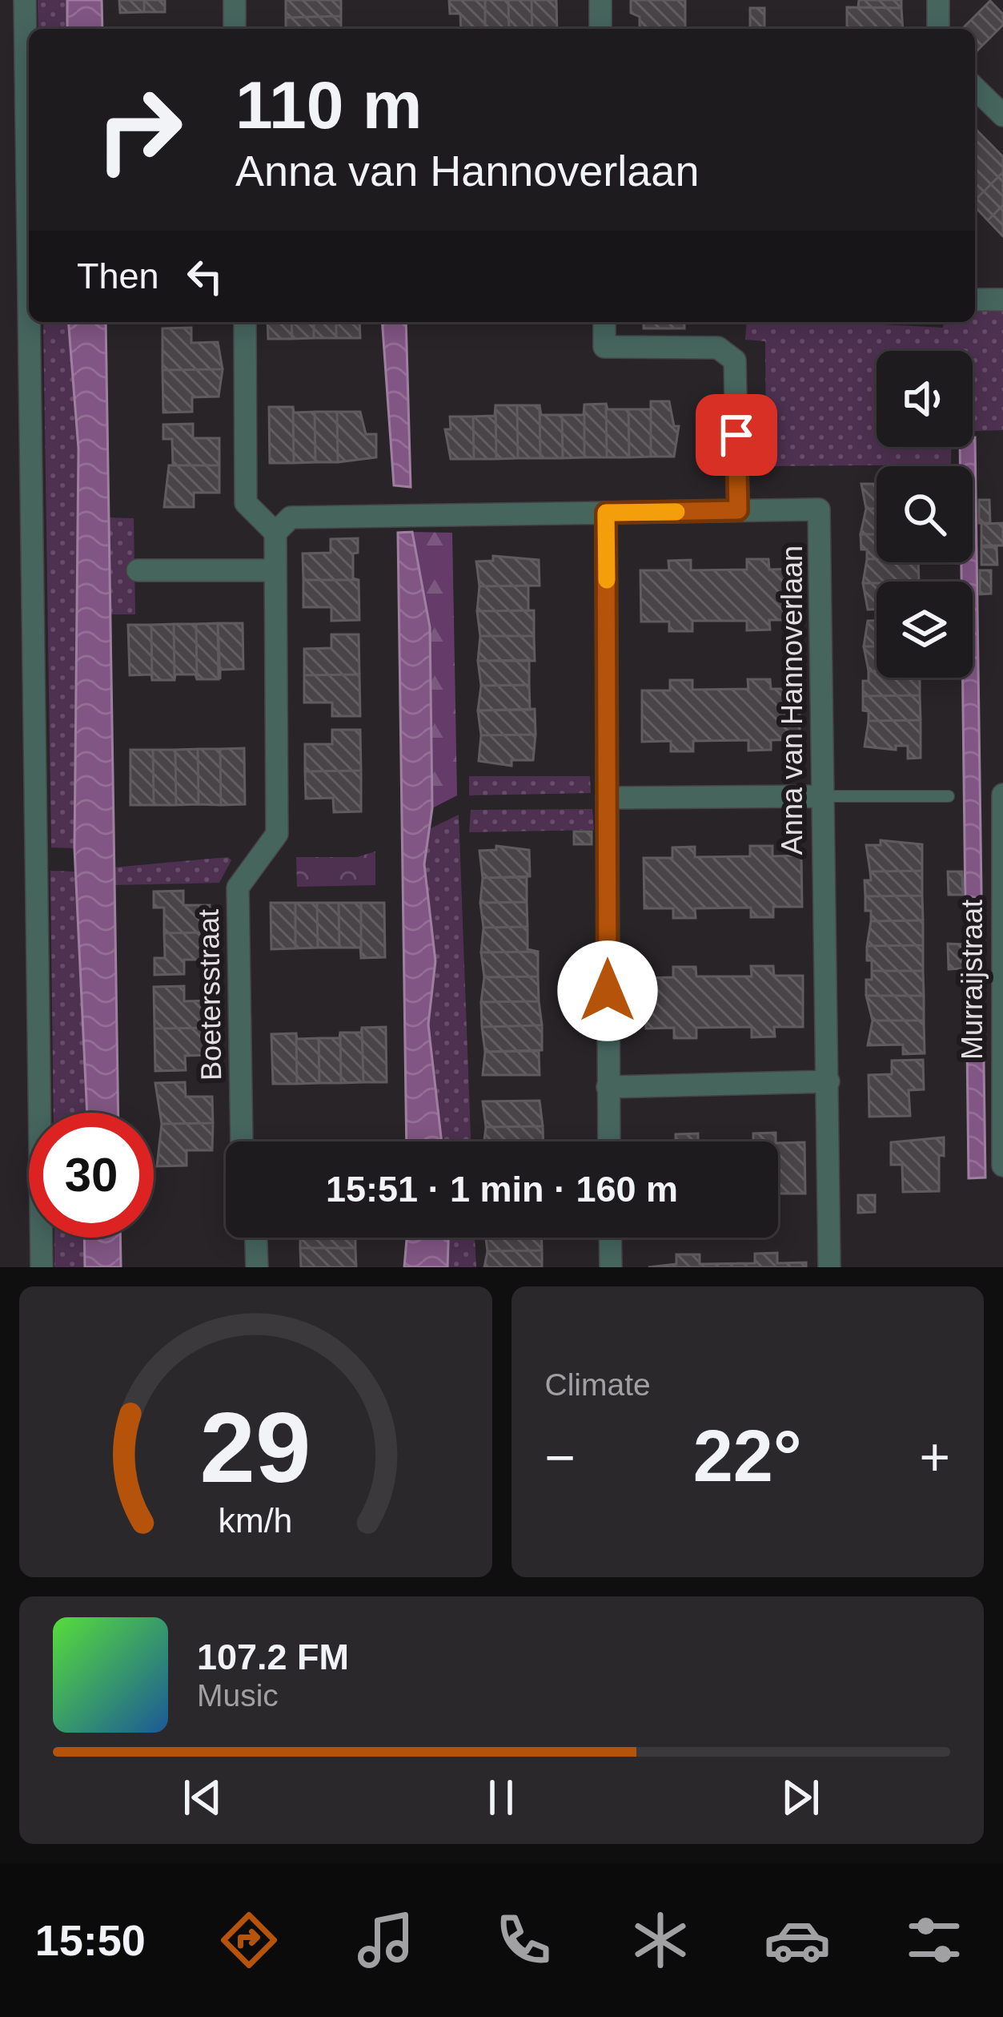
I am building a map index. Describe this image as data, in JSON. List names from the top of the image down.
{
  "streets": {
    "street": ["Anna van Hannoverlaan", "Murraijstraat", "Boetersstraat"]
  },
  "crossings": [
    ["Anna van Hannoverlaan", "Boetersstraat"]
  ],
  "page": {
    "turn": ["110 m", "Anna van Hannoverlaan"],
    "then": "Then",
    "limit": "30",
    "trip": "15:51 · 1 min · 160 m",
    "tile": "Climate",
    "heat": ["−", "22°", "+"],
    "song": ["107.2 FM", "Music"],
    "tabs": "15:50",
    "gauge": ["29", "km/h"]
  }
}
